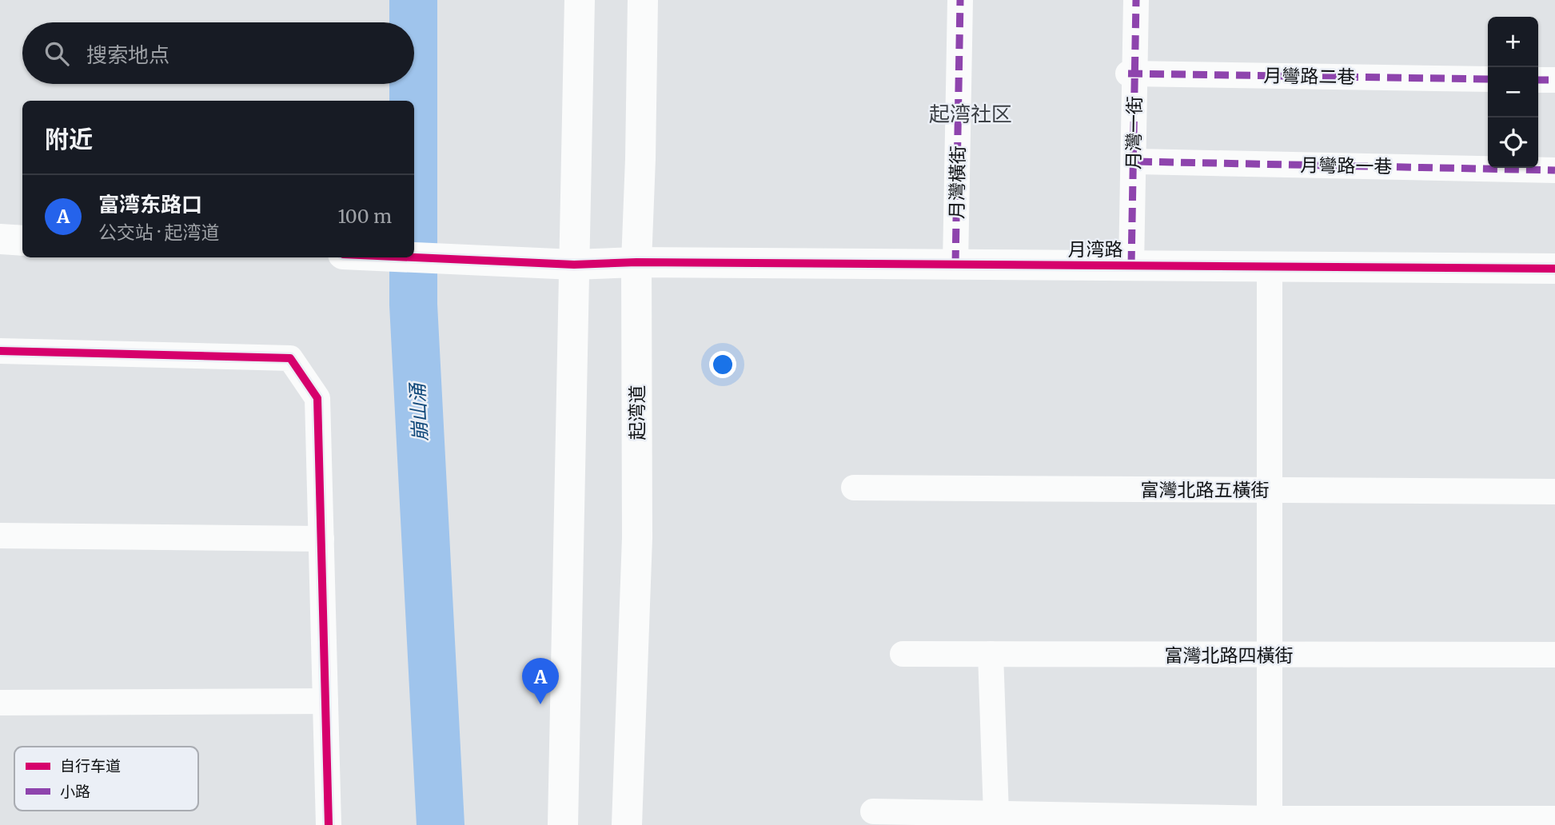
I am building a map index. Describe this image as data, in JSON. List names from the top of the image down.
{
  "streets": {
    "main road": ["月湾路", "起湾道"],
    "street": [
      "月彎路二巷",
      "月灣一街",
      "月彎路一巷",
      "月灣橫街",
      "富灣北路五橫街",
      "富灣北路四橫街"
    ]
  },
  "crossings": [
    ["月彎路二巷", "月灣一街"],
    ["月灣一街", "月湾路"],
    ["月灣橫街", "月湾路"],
    ["月湾路", "起湾道"]
  ],
  "districts": ["起湾社区"],
  "water": ["崩山涌"],
  "legend": ["自行车道", "小路"],
  "page": {
    "map_buttons": ["+", "−"],
    "search": "搜索地点",
    "heading": "附近",
    "list": [
      {
        "mark": "A",
        "name": "富湾东路口",
        "note": "公交站 · 起湾道",
        "value": "100 m"
      }
    ],
    "pins": "A"
  }
}
